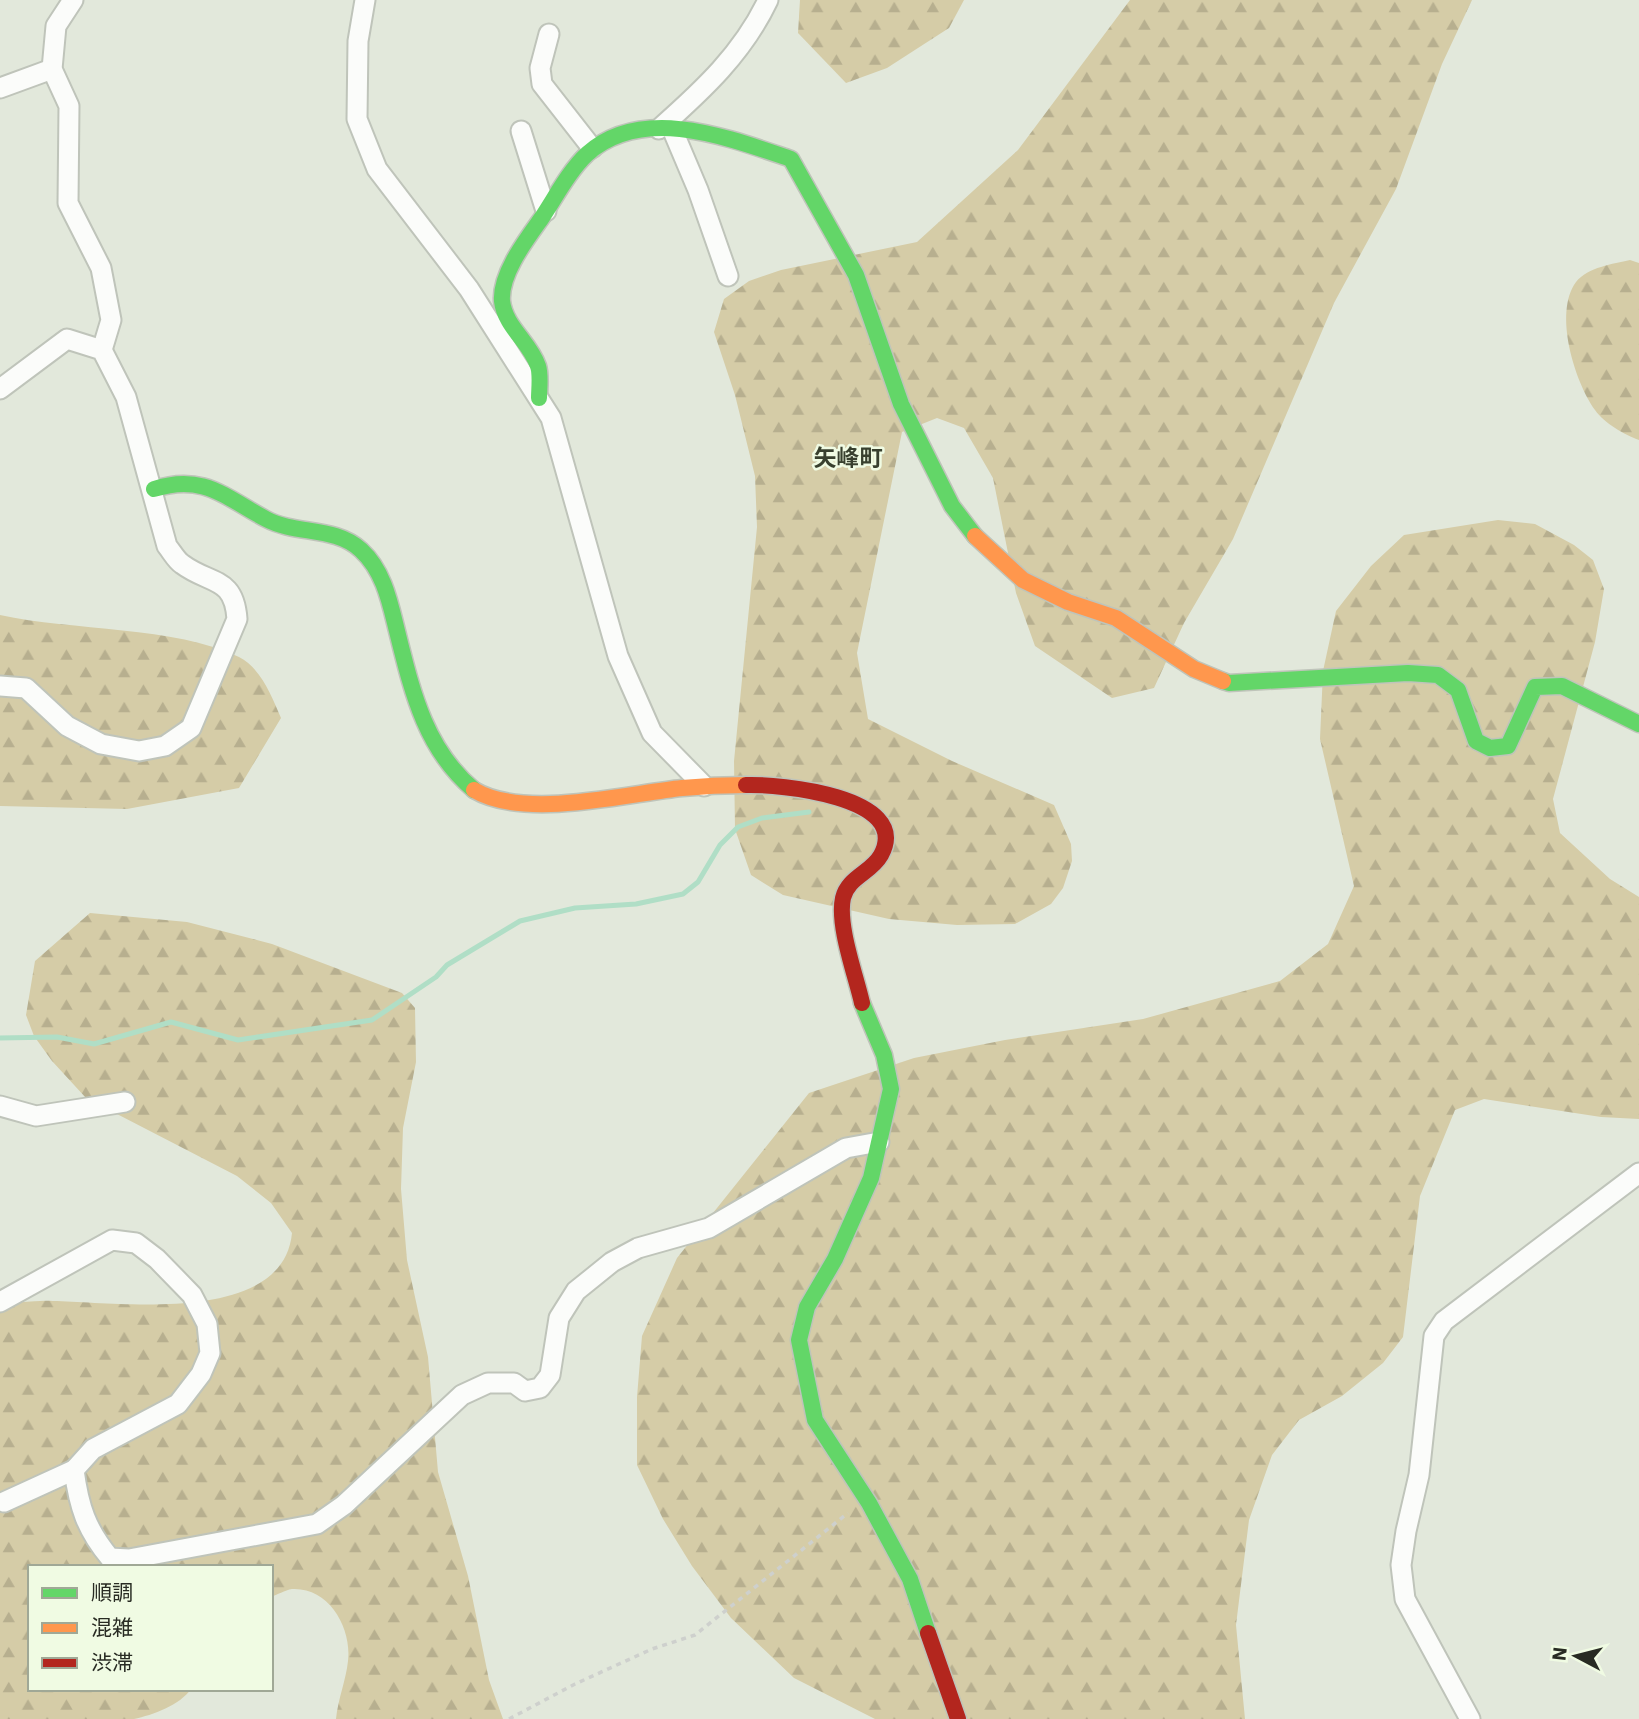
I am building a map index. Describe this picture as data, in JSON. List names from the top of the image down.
{
  "districts": ["矢峰町"],
  "legend": ["順調", "混雑", "渋滞"],
  "north": "left"
}
